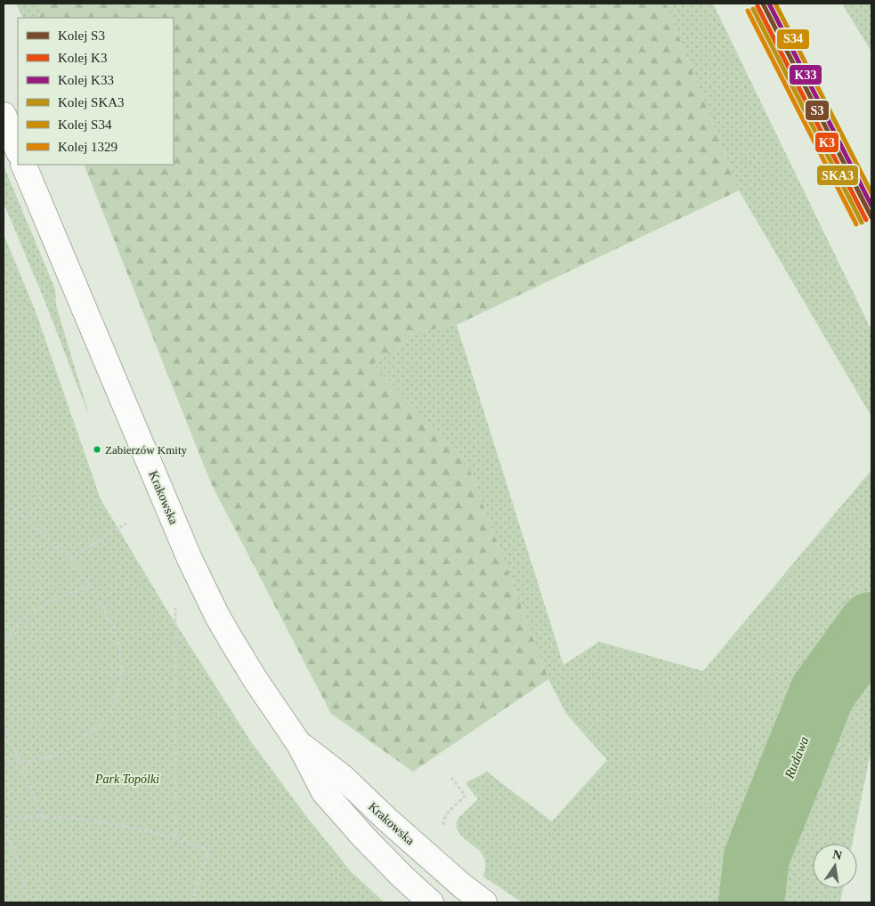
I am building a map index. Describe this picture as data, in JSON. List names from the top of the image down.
{
  "streets": {
    "main road": ["Krakowska"]
  },
  "water": ["Rudawa"],
  "parks": ["Park Topólki"],
  "places": ["Zabierzów Kmity"],
  "lines": [
    "rail line S3",
    "rail line K33",
    "rail line S34",
    "rail line K3",
    "rail line SKA3",
    "rail line 1329"
  ],
  "legend": [
    "Kolej S3",
    "Kolej K3",
    "Kolej K33",
    "Kolej SKA3",
    "Kolej S34",
    "Kolej 1329"
  ],
  "north": "top"
}
